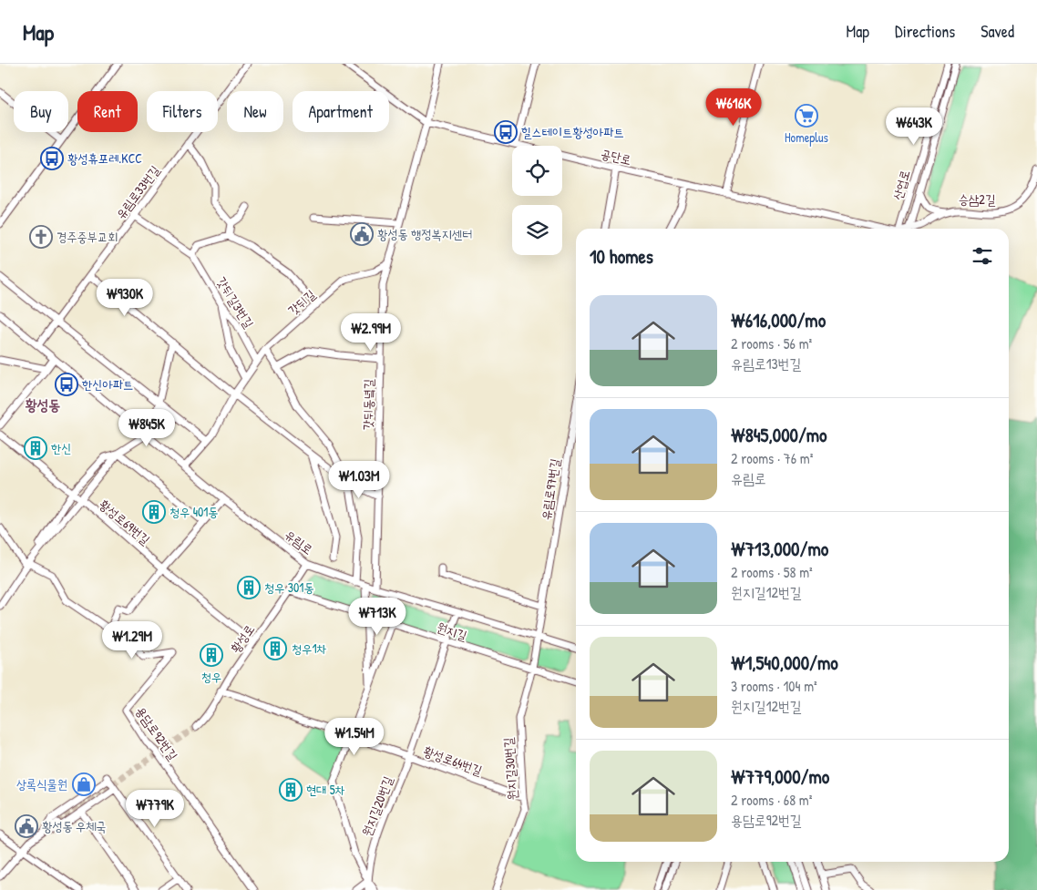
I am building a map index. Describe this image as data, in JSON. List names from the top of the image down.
{
  "streets": {
    "street": [
      "공단로",
      "산업로",
      "유림로33번길",
      "승삼2길",
      "갓뒤길3번길",
      "갓뒤길",
      "갓뒤동녘길",
      "유림로97번길",
      "황성로69번길",
      "유림로",
      "원지길",
      "황성로",
      "용담로92번길",
      "황성로64번길",
      "원지길30번길",
      "원지길20번길"
    ]
  },
  "crossings": [
    ["공단로", "갓뒤동녘길"],
    ["유림로33번길", "갓뒤길3번길"],
    ["유림로33번길", "유림로"],
    ["갓뒤길3번길", "갓뒤길"],
    ["갓뒤길", "갓뒤동녘길"],
    ["갓뒤길", "유림로"],
    ["갓뒤동녘길", "유림로"],
    ["유림로97번길", "유림로"],
    ["유림로97번길", "원지길30번길"],
    ["황성로69번길", "황성로"],
    ["유림로", "황성로"],
    ["유림로", "원지길30번길"],
    ["유림로", "원지길20번길"],
    ["원지길", "황성로"],
    ["원지길", "원지길30번길"],
    ["원지길", "원지길20번길"],
    ["황성로", "황성로64번길"],
    ["황성로64번길", "원지길30번길"],
    ["황성로64번길", "원지길20번길"]
  ],
  "districts": ["황성동"],
  "places": {
    "supermarket": ["Homeplus"],
    "bus stop": ["힐스테이트황성아파트", "황성휴포레.KCC", "한신아파트"],
    "public building": ["황성동 행정복지센터", "황성동 우체국"],
    "church": ["경주중부교회"],
    "building": [
      "한신",
      "청우 401동",
      "청우 301동",
      "청우1차",
      "청우",
      "현대 5차"
    ],
    "shop": ["상록식물원"]
  },
  "page": {
    "header": "Map",
    "nav": ["Map", "Directions", "Saved"],
    "price": [
      "₩616K",
      "₩643K",
      "₩930K",
      "₩2.99M",
      "₩845K",
      "₩1.03M",
      "₩713K",
      "₩1.29M",
      "₩1.54M",
      "₩779K"
    ],
    "chip": [
      "Buy",
      "Rent",
      "Filters",
      "New",
      "Apartment"
    ],
    "heading": "10 homes",
    "list": [
      {
        "name": "₩616,000/mo",
        "note": "2 rooms · 56 m² · 유림로13번길"
      },
      {
        "name": "₩845,000/mo",
        "note": "2 rooms · 76 m² · 유림로"
      },
      {
        "name": "₩713,000/mo",
        "note": "2 rooms · 58 m² · 원지길12번길"
      },
      {
        "name": "₩1,540,000/mo",
        "note": "3 rooms · 104 m² · 원지길12번길"
      },
      {
        "name": "₩779,000/mo",
        "note": "2 rooms · 68 m² · 용담로92번길"
      }
    ]
  }
}
